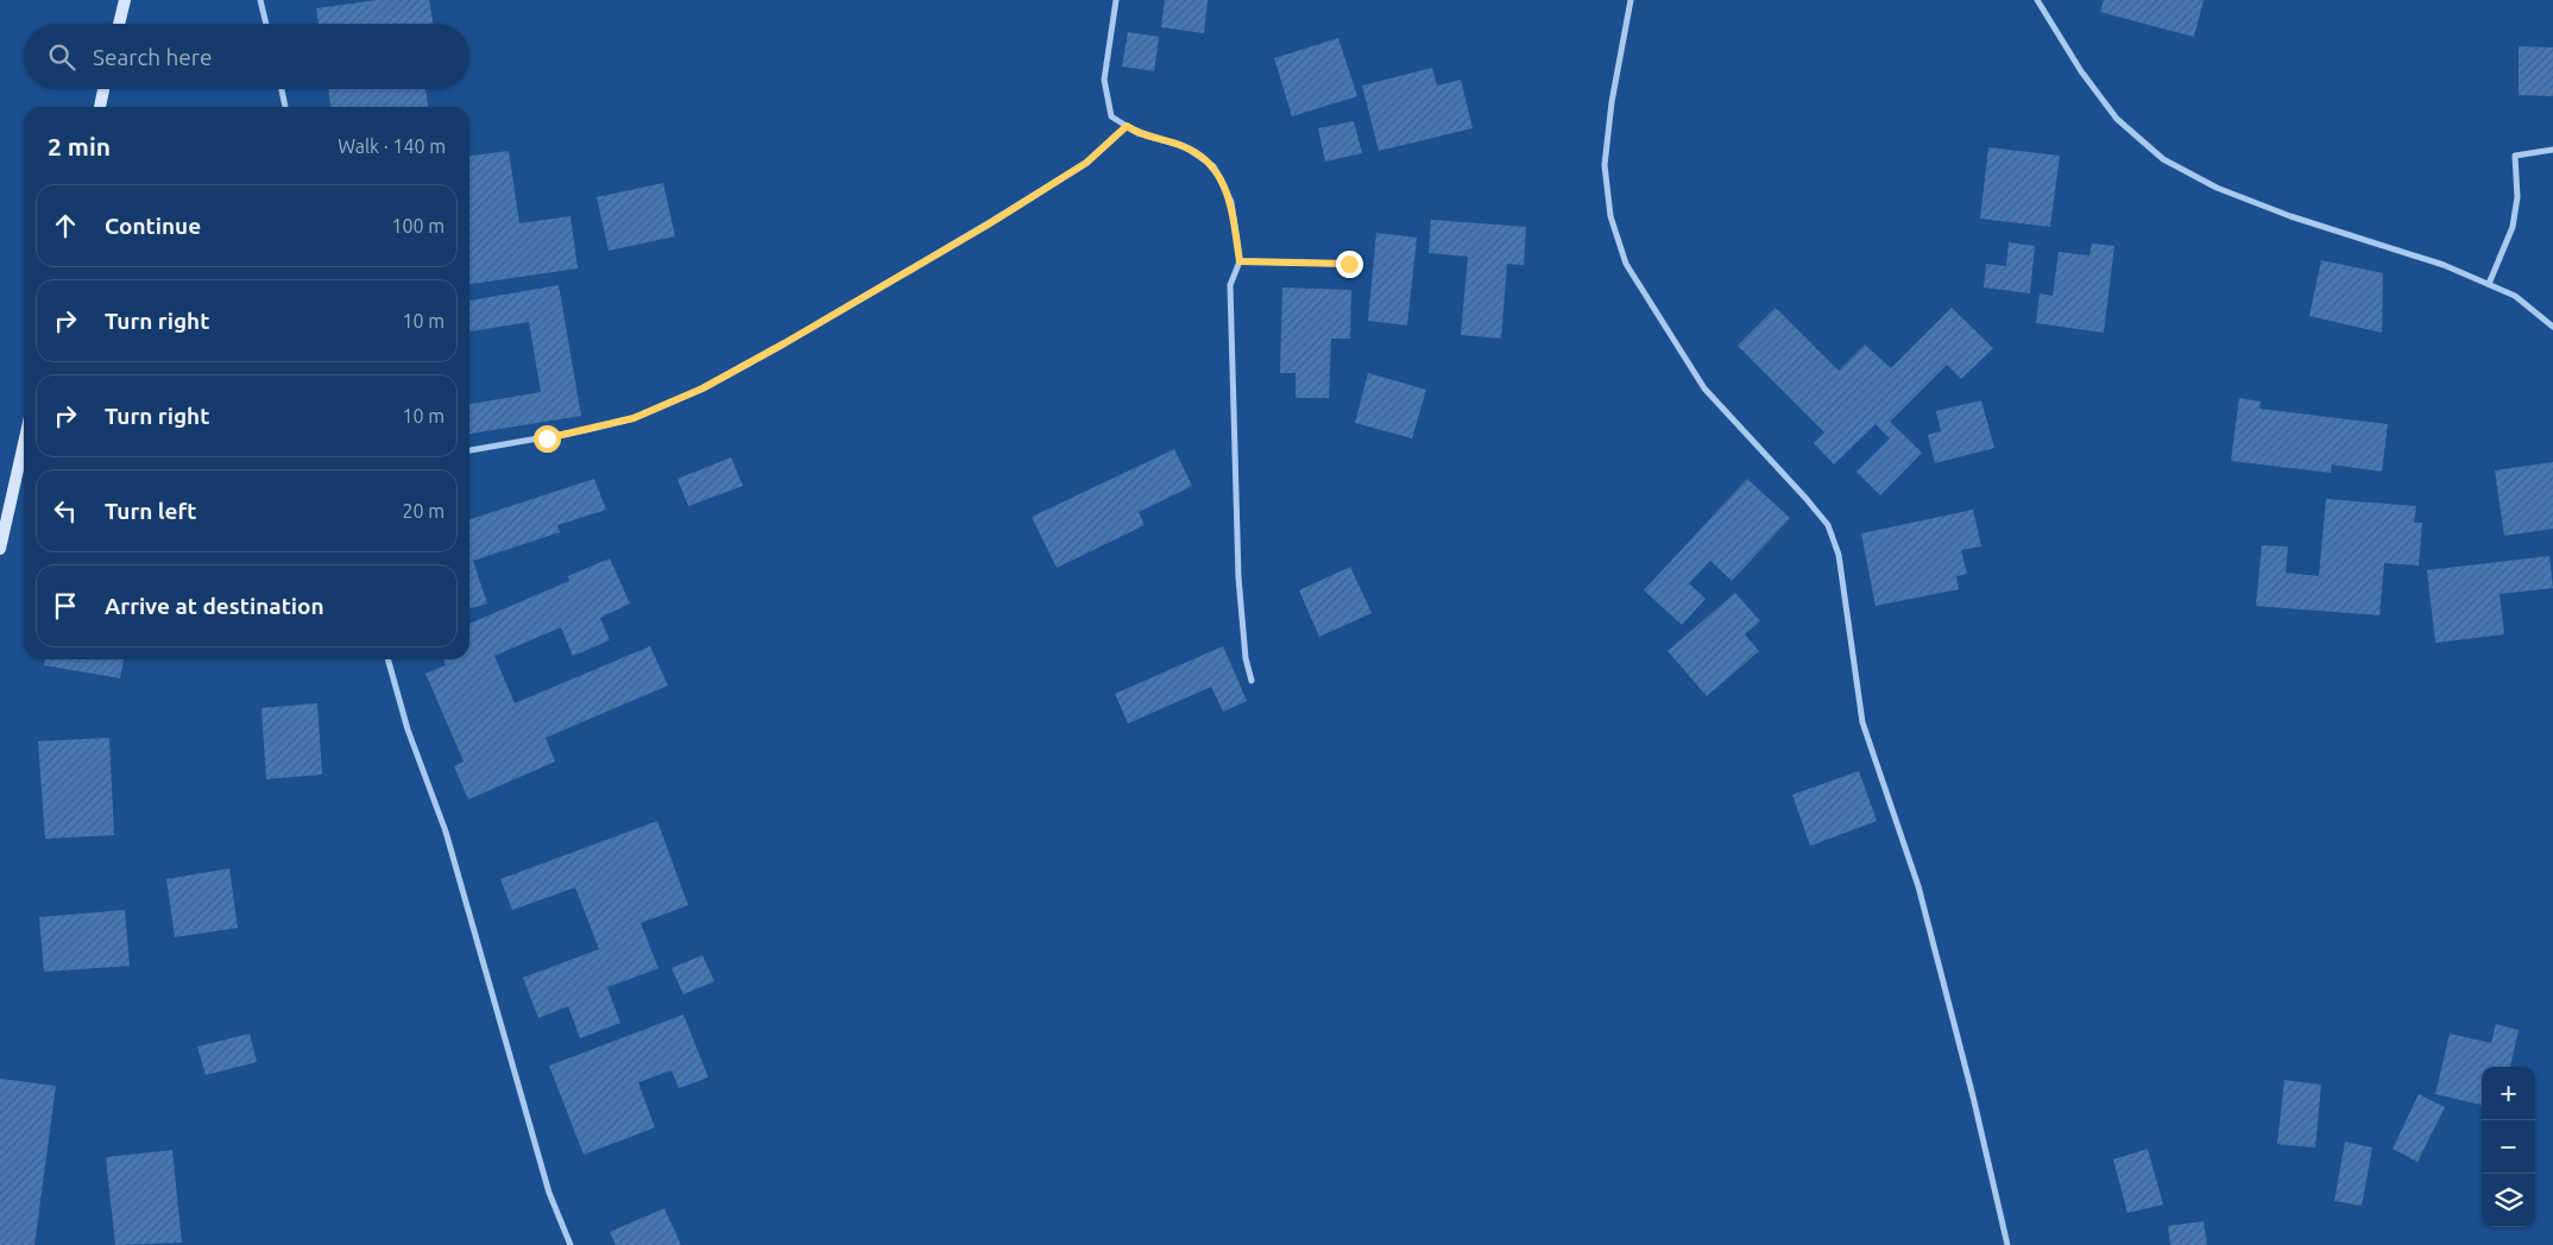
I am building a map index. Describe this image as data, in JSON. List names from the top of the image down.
{
  "page": {
    "search": "Search here",
    "heading": ["2 min", "Walk · 140 m"],
    "list": [
      ["Continue", "100 m"],
      ["Turn right", "10 m"],
      ["Turn right", "10 m"],
      ["Turn left", "20 m"],
      "Arrive at destination"
    ],
    "map_buttons": ["+", "−"]
  }
}
